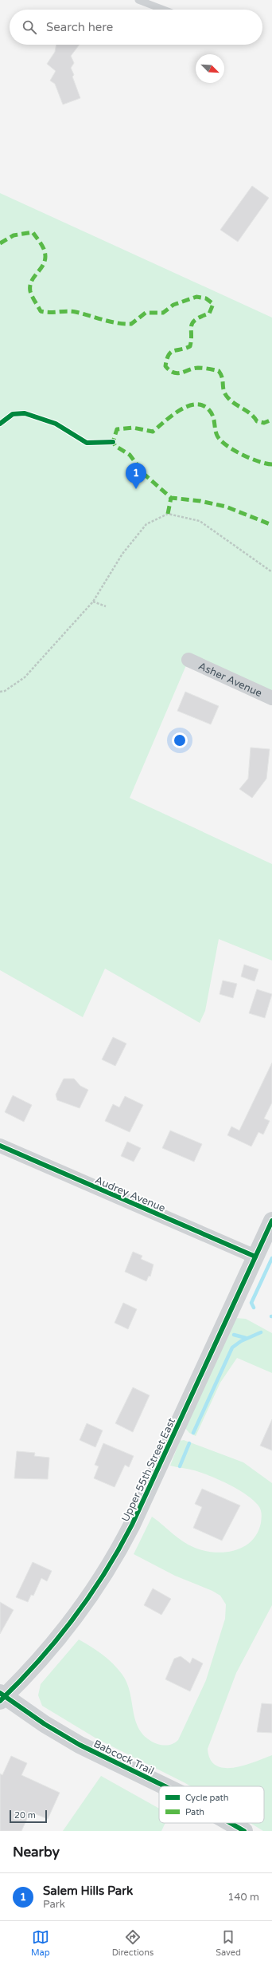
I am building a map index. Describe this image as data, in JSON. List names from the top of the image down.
{
  "streets": {
    "street": [
      "Asher Avenue",
      "Audrey Avenue",
      "Upper 55th Street East",
      "Babcock Trail"
    ]
  },
  "crossings": [
    ["Audrey Avenue", "Upper 55th Street East"],
    ["Upper 55th Street East", "Babcock Trail"]
  ],
  "legend": ["Cycle path", "Path"],
  "scale_bar": "20 m",
  "north": "bottom right",
  "page": {
    "search": "Search here",
    "pins": "1",
    "scale": "20 m",
    "heading": "Nearby",
    "list": [
      {
        "mark": "1",
        "name": "Salem Hills Park",
        "note": "Park",
        "value": "140 m"
      }
    ],
    "nav": ["Map", "Directions", "Saved"]
  }
}
